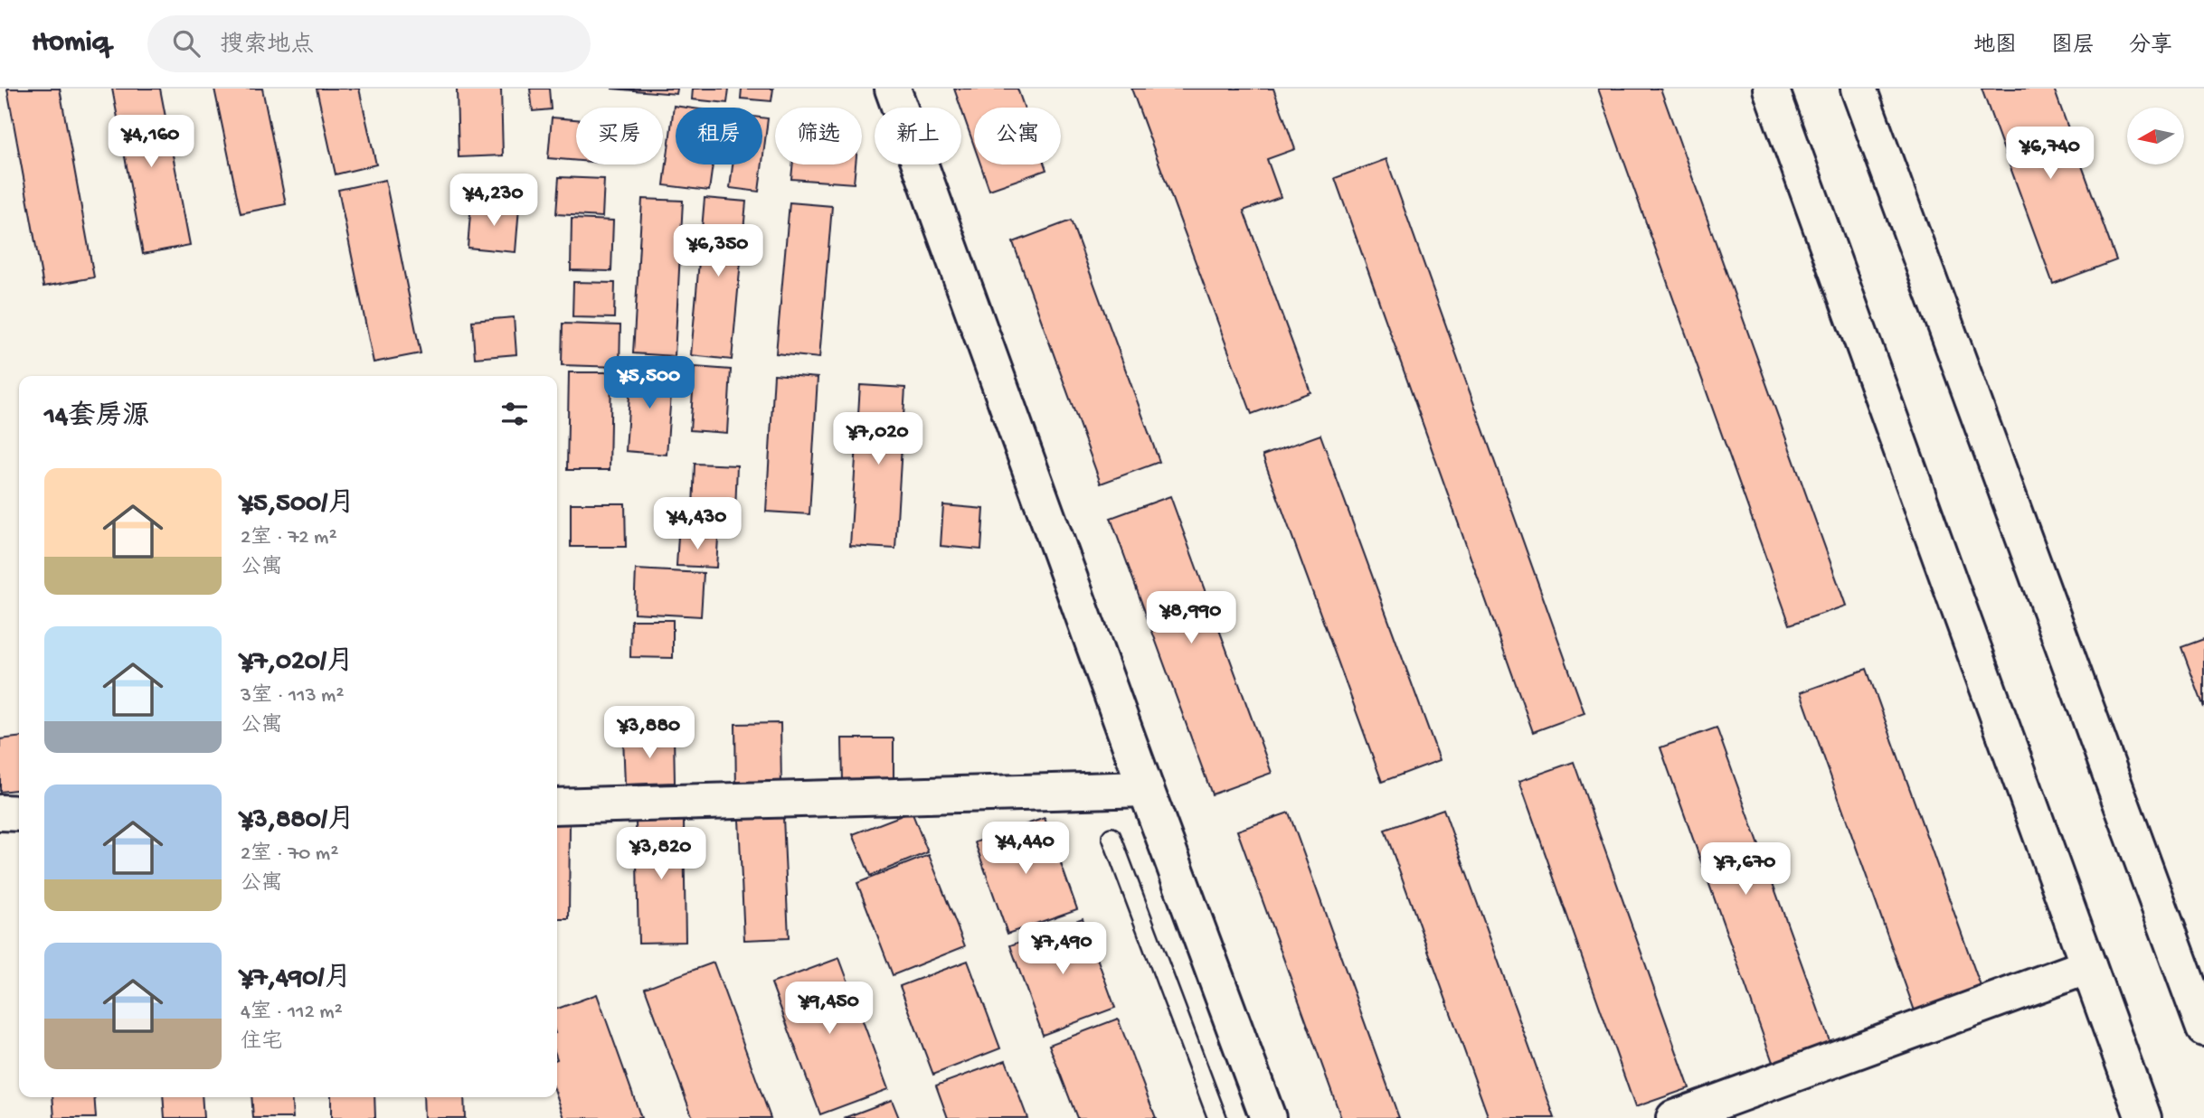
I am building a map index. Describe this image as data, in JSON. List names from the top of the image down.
{
  "north": "left",
  "page": {
    "header": "Homiq",
    "search": "搜索地点",
    "nav": ["地图", "图层", "分享"],
    "chip": [
      "买房",
      "租房",
      "筛选",
      "新上",
      "公寓"
    ],
    "price": [
      "¥4,160",
      "¥6,740",
      "¥4,230",
      "¥6,350",
      "¥5,500",
      "¥7,020",
      "¥4,430",
      "¥8,990",
      "¥3,880",
      "¥4,440",
      "¥3,820",
      "¥7,670",
      "¥7,490",
      "¥9,450"
    ],
    "heading": "14套房源",
    "list": [
      {
        "name": "¥5,500/月",
        "note": "2室 · 72 m² · 公寓"
      },
      {
        "name": "¥7,020/月",
        "note": "3室 · 113 m² · 公寓"
      },
      {
        "name": "¥3,880/月",
        "note": "2室 · 70 m² · 公寓"
      },
      {
        "name": "¥7,490/月",
        "note": "4室 · 112 m² · 住宅"
      }
    ]
  }
}
